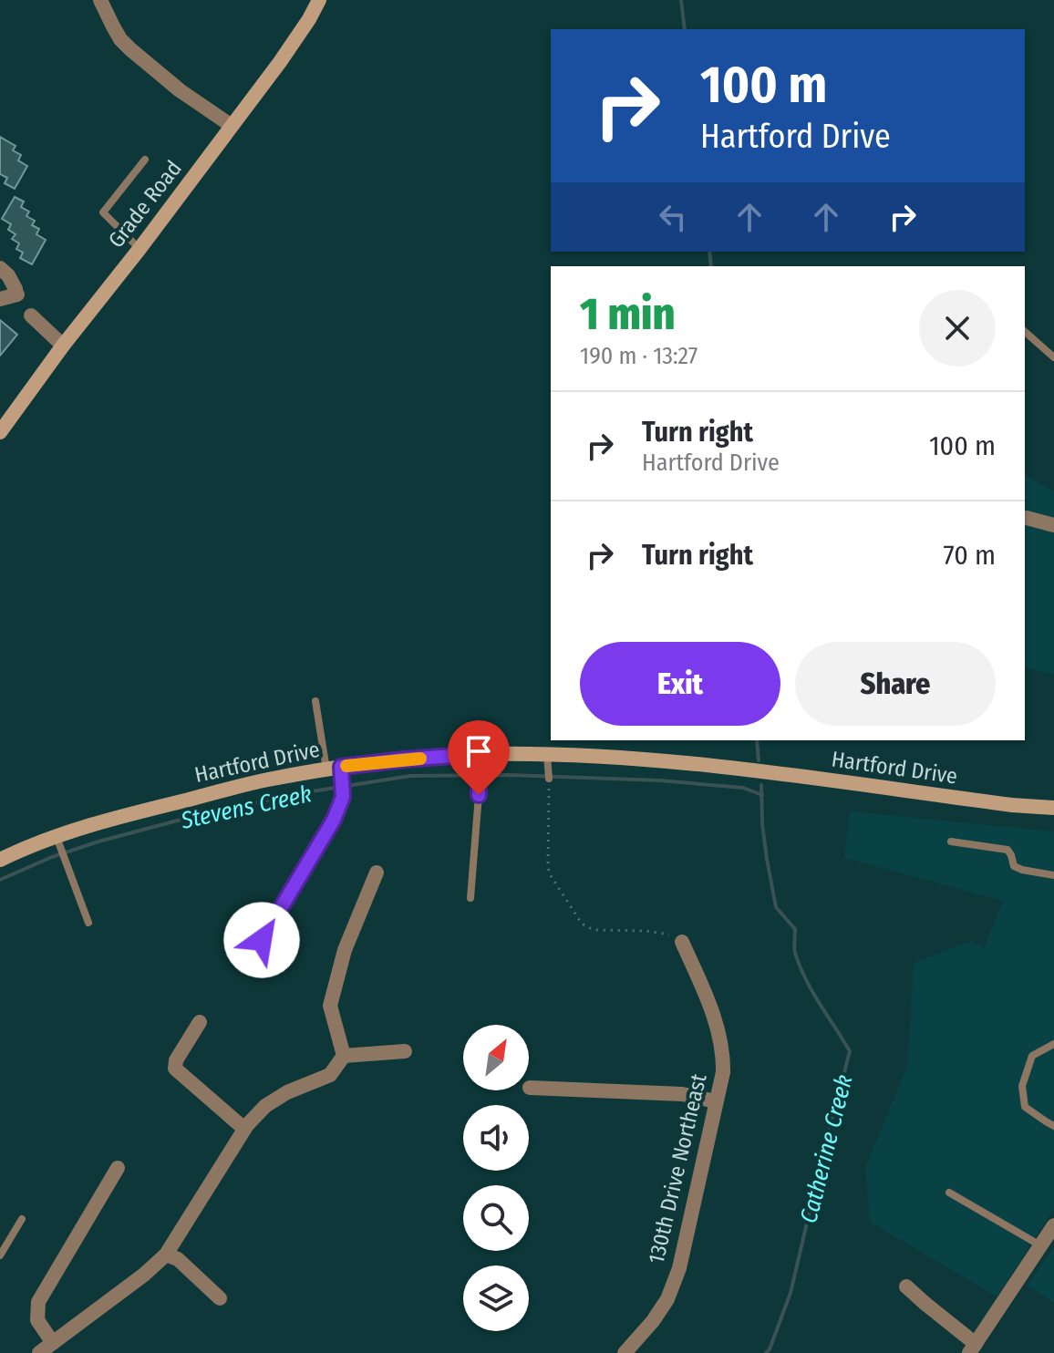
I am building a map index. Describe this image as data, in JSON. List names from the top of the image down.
{
  "streets": {
    "main road": ["Grade Road", "Hartford Drive"],
    "street": ["130th Drive Northeast"]
  },
  "water": ["Stevens Creek", "Catherine Creek"],
  "north": "top right",
  "page": {
    "turn": ["100 m", "Hartford Drive"],
    "heading": ["1 min", "190 m · 13:27"],
    "list": [
      {
        "name": "Turn right",
        "note": "Hartford Drive",
        "value": "100 m"
      },
      {
        "name": "Turn right",
        "value": "70 m"
      }
    ],
    "buttons": ["Exit", "Share"]
  }
}
